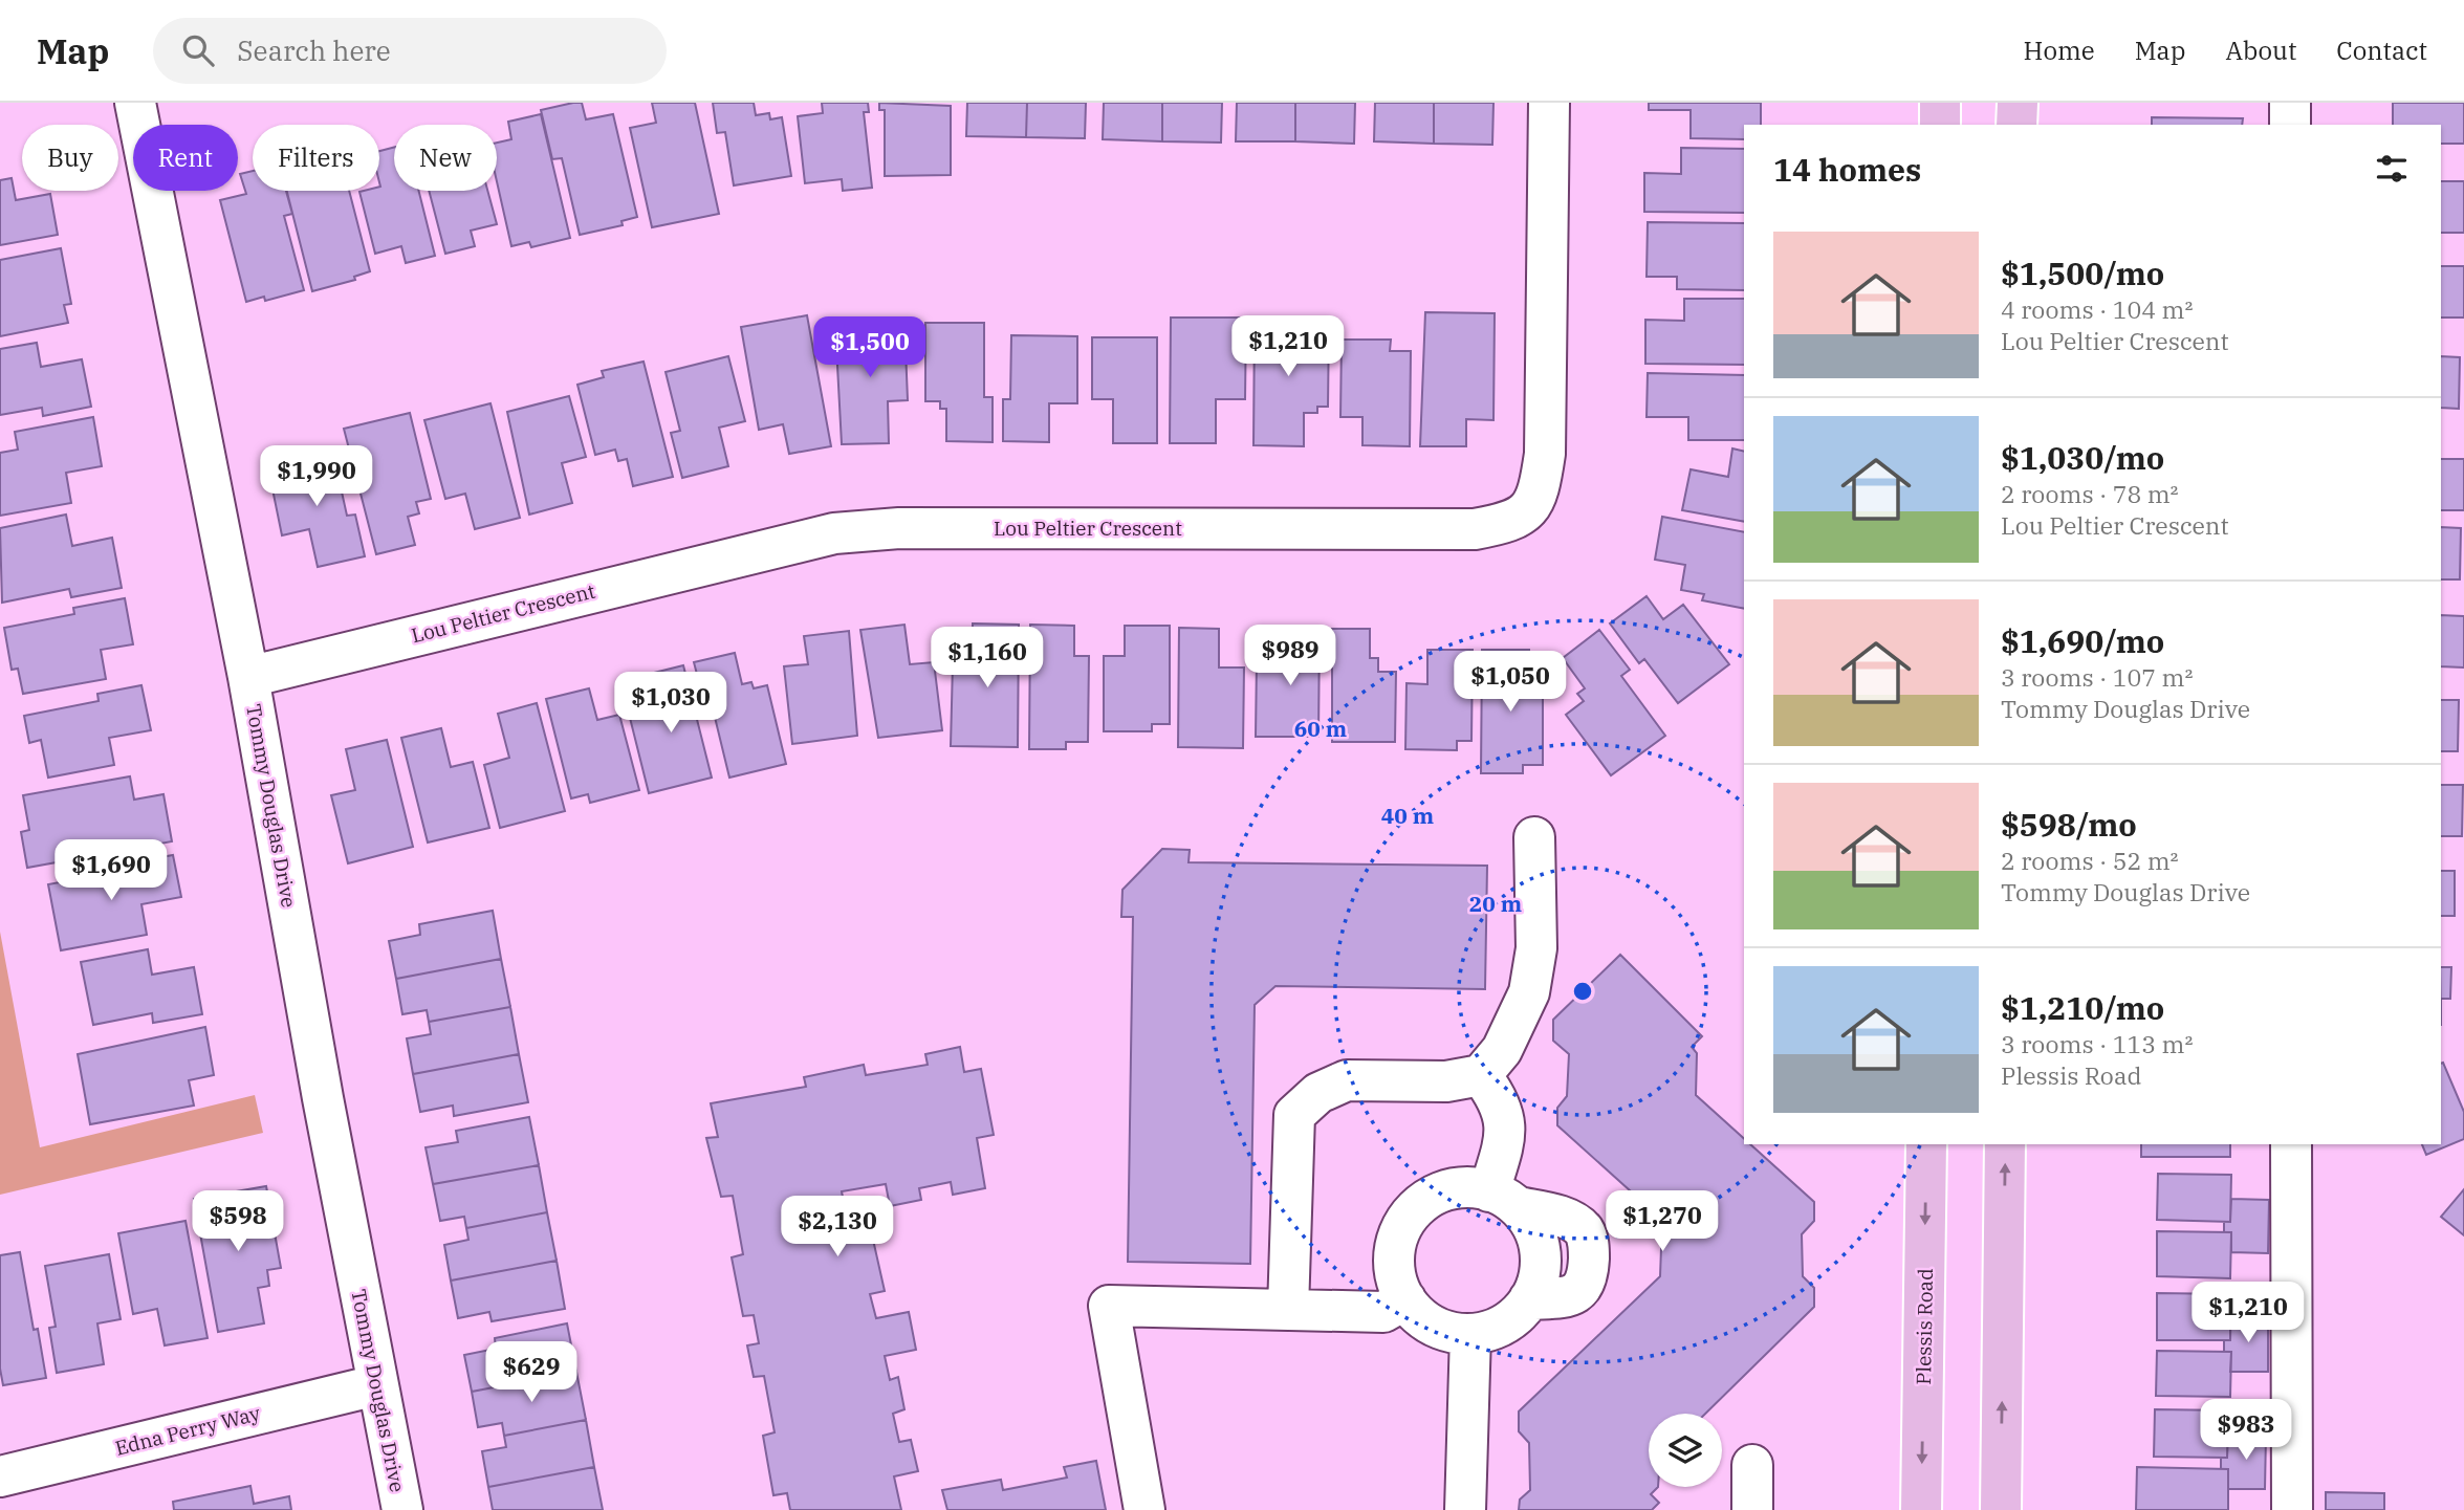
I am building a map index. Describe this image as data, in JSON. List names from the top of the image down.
{
  "streets": {
    "main road": ["Plessis Road"],
    "street": ["Lou Peltier Crescent", "Tommy Douglas Drive", "Edna Perry Way"]
  },
  "crossings": [
    ["Lou Peltier Crescent", "Tommy Douglas Drive"],
    ["Tommy Douglas Drive", "Edna Perry Way"]
  ],
  "page": {
    "header": "Map",
    "search": "Search here",
    "nav": [
      "Home",
      "Map",
      "About",
      "Contact"
    ],
    "chip": [
      "Buy",
      "Rent",
      "Filters",
      "New"
    ],
    "heading": "14 homes",
    "list": [
      {
        "name": "$1,500/mo",
        "note": "4 rooms · 104 m² · Lou Peltier Crescent"
      },
      {
        "name": "$1,030/mo",
        "note": "2 rooms · 78 m² · Lou Peltier Crescent"
      },
      {
        "name": "$1,690/mo",
        "note": "3 rooms · 107 m² · Tommy Douglas Drive"
      },
      {
        "name": "$598/mo",
        "note": "2 rooms · 52 m² · Tommy Douglas Drive"
      },
      {
        "name": "$1,210/mo",
        "note": "3 rooms · 113 m² · Plessis Road"
      }
    ],
    "price": [
      "$1,210",
      "$1,500",
      "$1,990",
      "$989",
      "$1,160",
      "$1,050",
      "$1,030",
      "$1,690",
      "$598",
      "$1,270",
      "$2,130",
      "$1,210",
      "$629",
      "$983"
    ]
  },
  "rings": ["60 m", "40 m", "20 m"]
}
